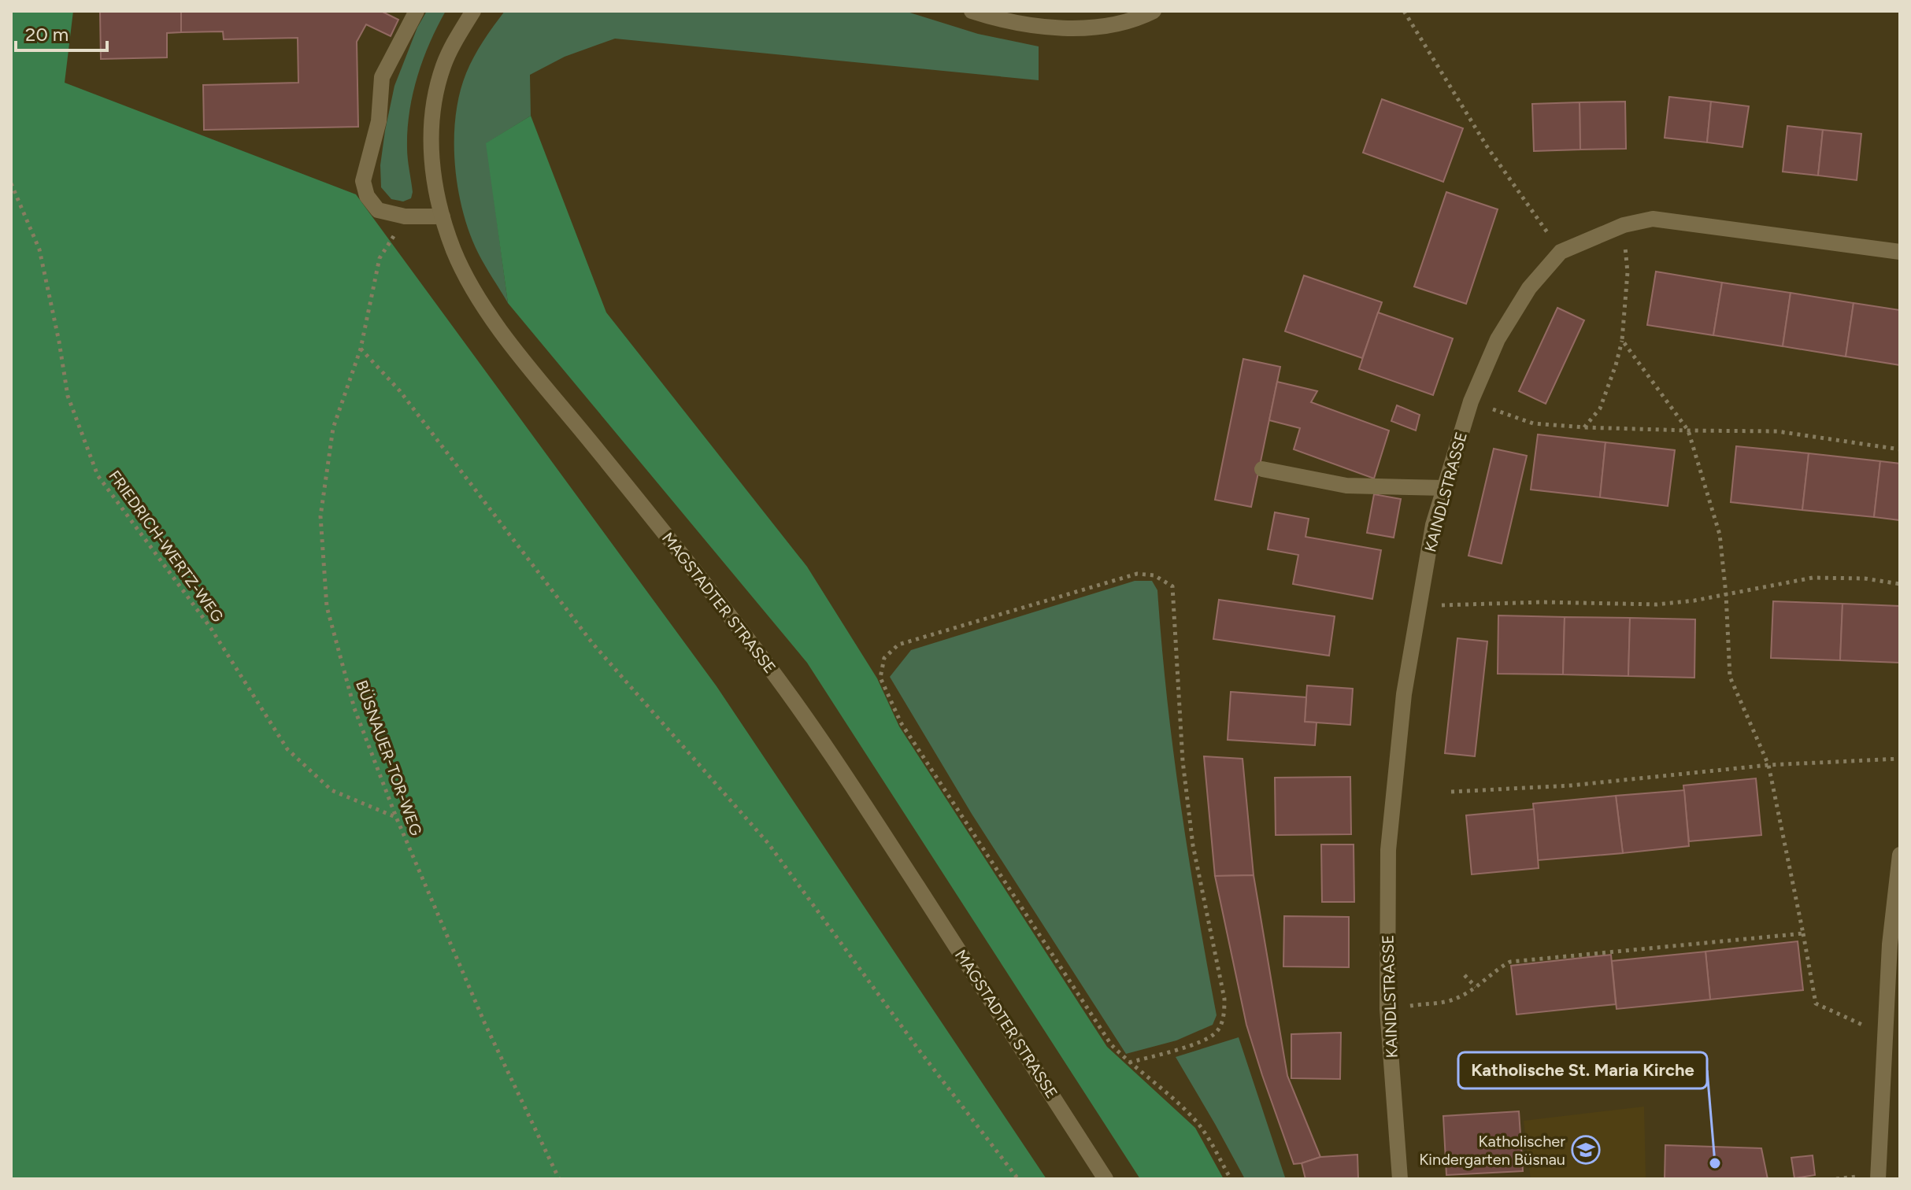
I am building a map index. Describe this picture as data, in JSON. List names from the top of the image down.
{
  "streets": {
    "street": ["KAINDLSTRASSE", "MAGSTADTER STRASSE"],
    "path": ["FRIEDRICH-WERTZ-WEG", "BÜSNAUER-TOR-WEG"]
  },
  "crossings": [
    ["FRIEDRICH-WERTZ-WEG", "BÜSNAUER-TOR-WEG"]
  ],
  "places": {
    "school or university": ["Katholischer Kindergarten Büsnau"],
    "other": ["Katholische St. Maria Kirche"]
  },
  "scale_bar": "20 m"
}
